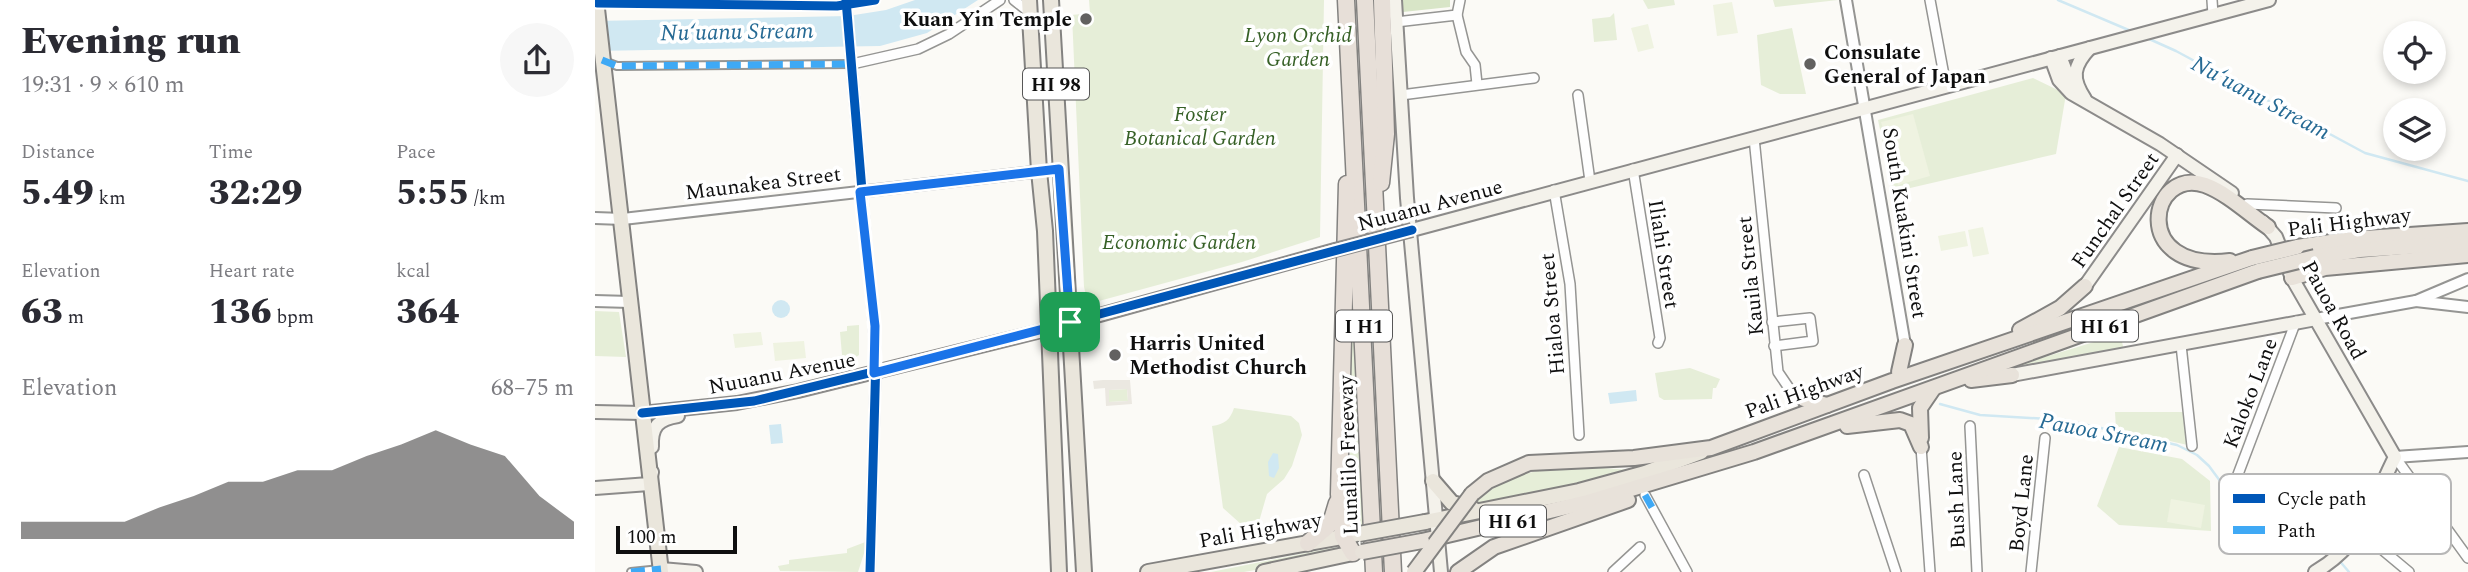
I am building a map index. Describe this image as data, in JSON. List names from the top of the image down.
{
  "streets": {
    "highway": [
      "Pali Highway",
      "I H1",
      "HI 61",
      "Lunalilo Freeway"
    ],
    "main road": [
      "HI 98",
      "Nuuanu Avenue",
      "Funchal Street",
      "Pauoa Road"
    ],
    "street": [
      "Maunakea Street",
      "South Kuakini Street",
      "Iliahi Street",
      "Kauila Street",
      "Hialoa Street",
      "Kaloko Lane",
      "Bush Lane",
      "Boyd Lane"
    ]
  },
  "crossings": [
    ["HI 98", "Maunakea Street"],
    ["HI 98", "Nuuanu Avenue"],
    ["Nuuanu Avenue", "South Kuakini Street"],
    ["Nuuanu Avenue", "Iliahi Street"],
    ["Nuuanu Avenue", "Kauila Street"],
    ["Nuuanu Avenue", "Pauoa Road"],
    ["Nuuanu Avenue", "Hialoa Street"],
    ["Funchal Street", "Pauoa Road"]
  ],
  "water": ["Nuʻuanu Stream", "Pauoa Stream"],
  "parks": ["Lyon Orchid Garden", "Foster Botanical Garden", "Economic Garden"],
  "places": ["Kuan Yin Temple", "Consulate General of Japan", "Harris United Methodist Church"],
  "legend": ["Cycle path", "Path"],
  "scale_bar": "100 m",
  "page": {
    "heading": ["Evening run", "19:31 · 9 × 610 m"],
    "stats": [
      ["Distance", "5.49 km"],
      ["Time", "32:29"],
      ["Pace", "5:55 /km"],
      ["Elevation", "63 m"],
      ["Heart rate", "136 bpm"],
      ["kcal", "364"]
    ],
    "chart": ["Elevation", "68–75 m"],
    "scale": "100 m"
  }
}
